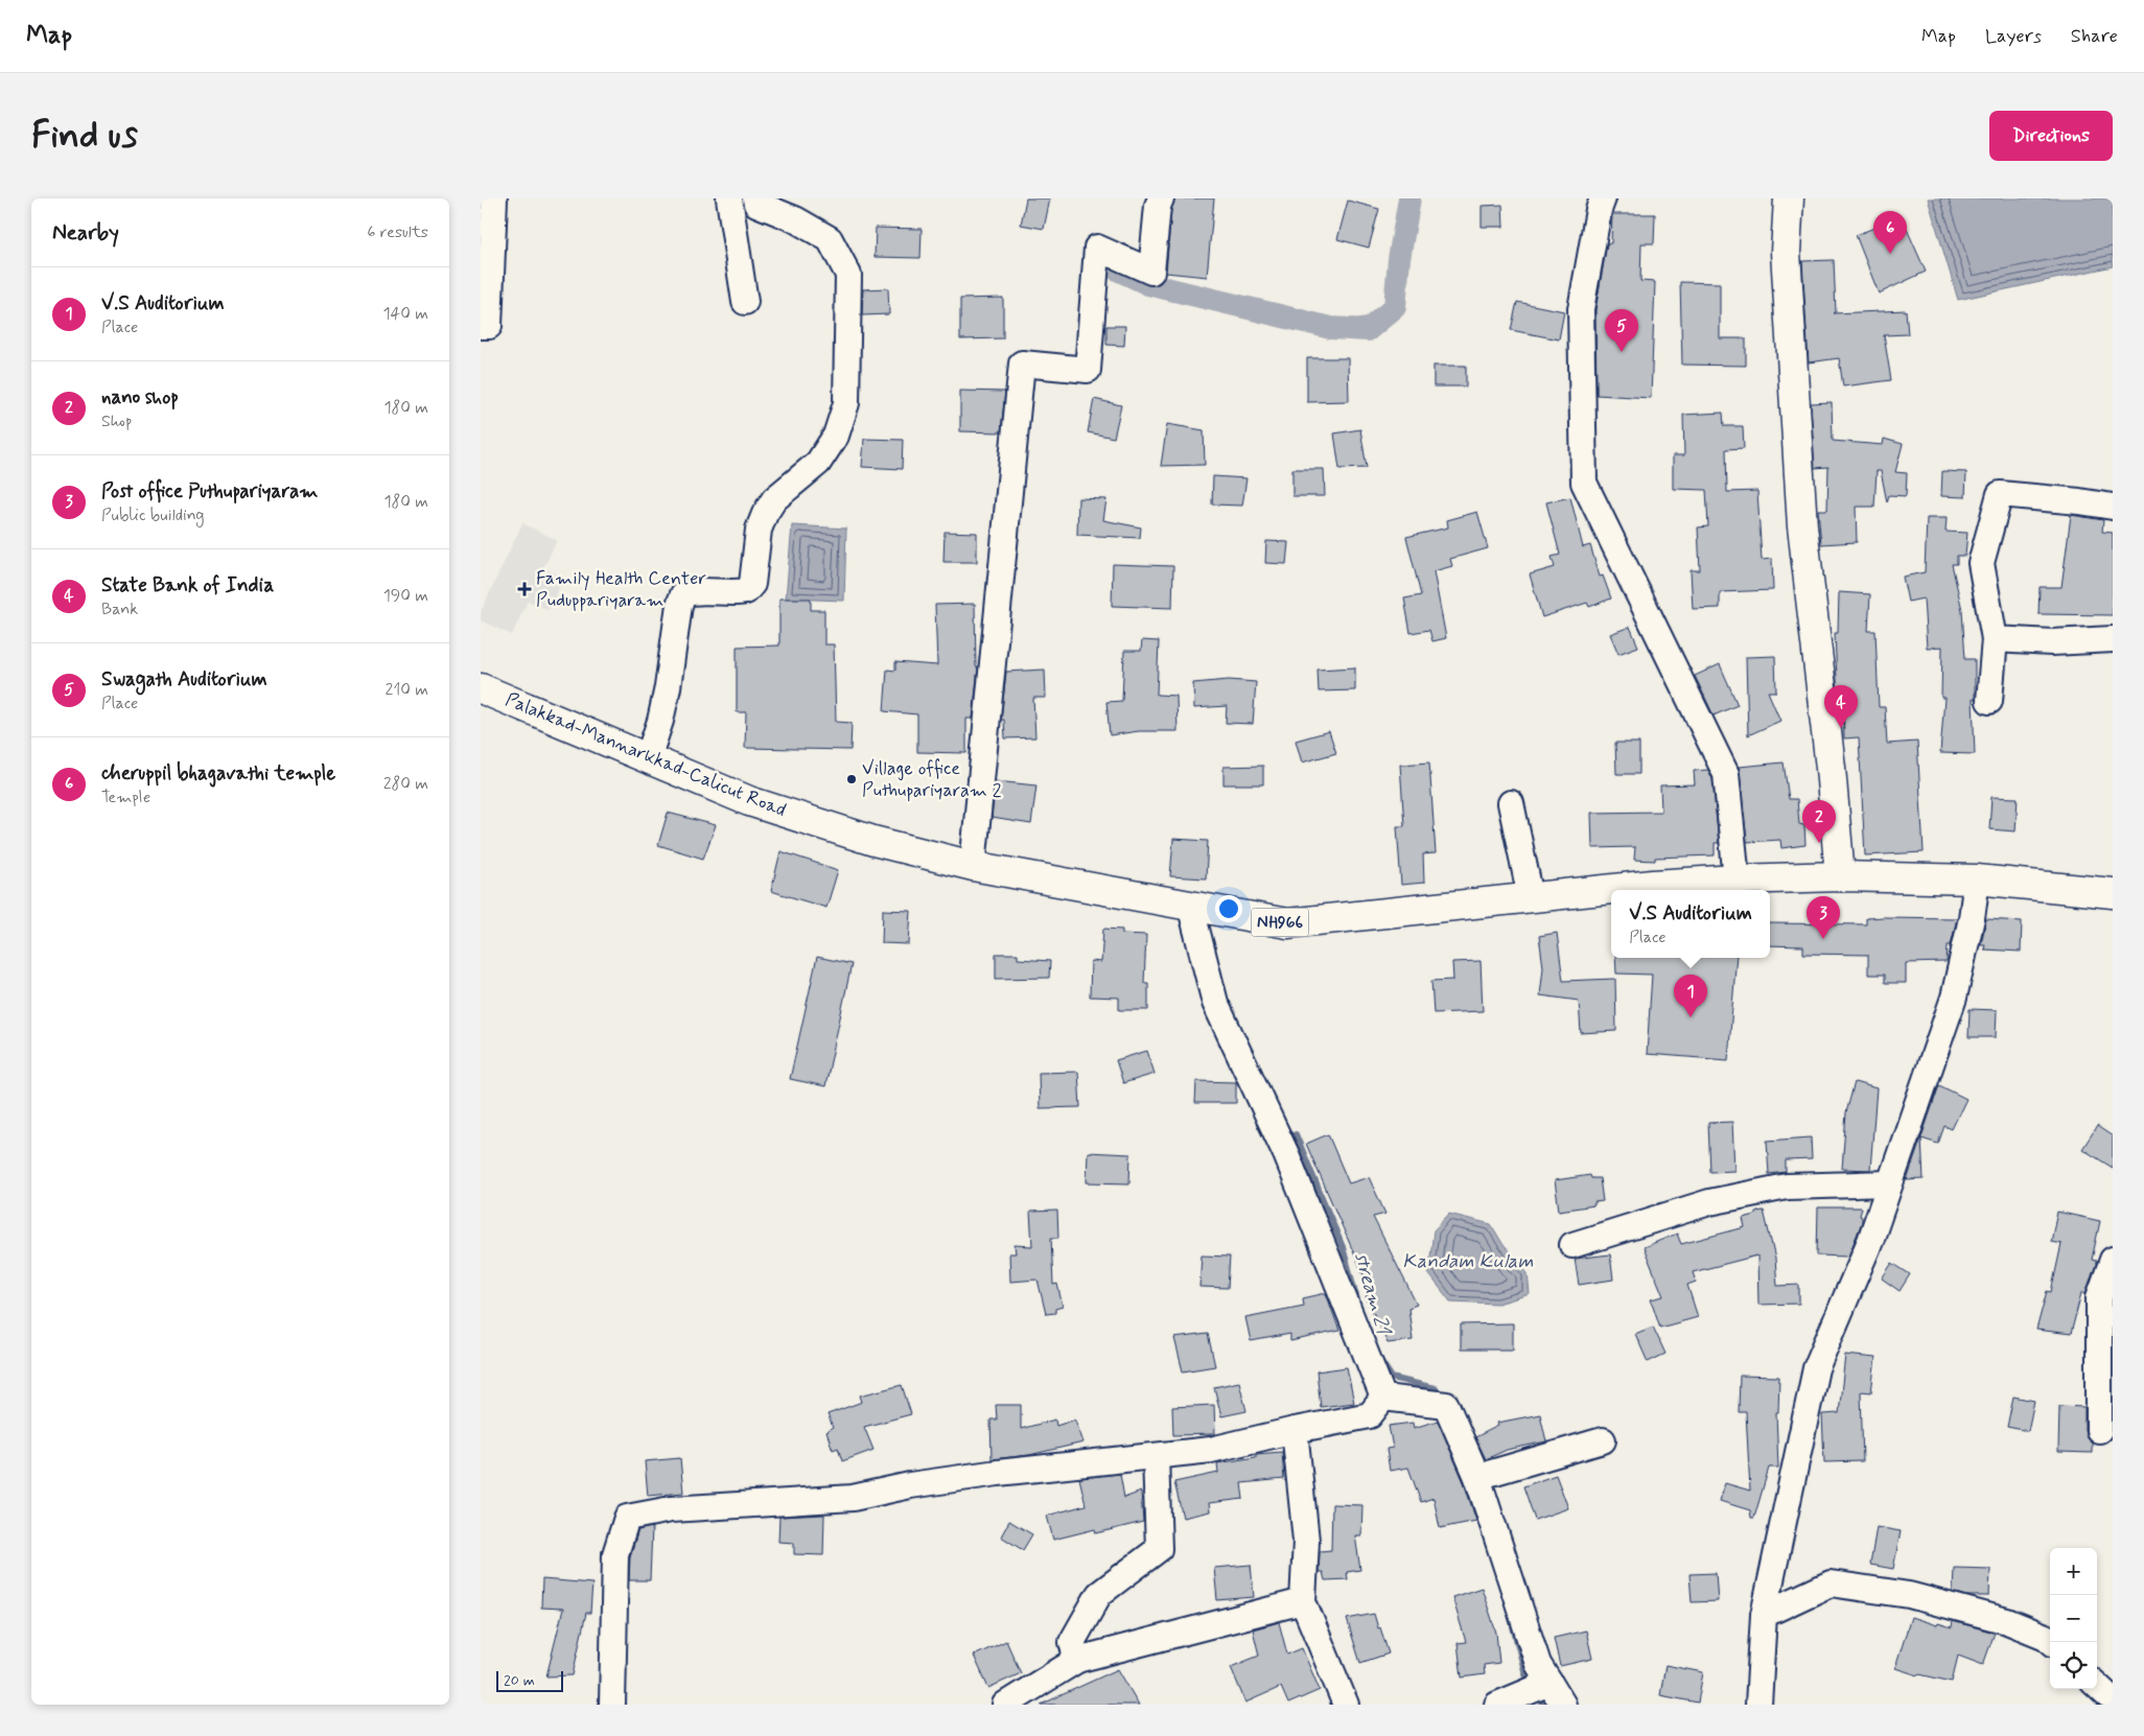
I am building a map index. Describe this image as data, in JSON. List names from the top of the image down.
{
  "streets": {
    "main road": ["Palakkad-Mannarkkad-Calicut Road", "NH966"]
  },
  "water": ["Kandam Kulam", "stream 21"],
  "places": {
    "health": ["Family Health Center Puduppariyaram"],
    "other": ["Village office Puthupariyaram 2"]
  },
  "scale_bar": "20 m",
  "page": {
    "header": "Map",
    "nav": ["Map", "Layers", "Share"],
    "buttons": "Directions",
    "title": "Find us",
    "heading": ["Nearby", "6 results"],
    "pins": [
      "6",
      "5",
      "4",
      "2",
      "3",
      "1"
    ],
    "list": [
      {
        "mark": "1",
        "name": "V.S Auditorium",
        "note": "Place",
        "value": "140 m"
      },
      {
        "mark": "2",
        "name": "nano shop",
        "note": "Shop",
        "value": "180 m"
      },
      {
        "mark": "3",
        "name": "Post office Puthupariyaram",
        "note": "Public building",
        "value": "180 m"
      },
      {
        "mark": "4",
        "name": "State Bank of India",
        "note": "Bank",
        "value": "190 m"
      },
      {
        "mark": "5",
        "name": "Swagath Auditorium",
        "note": "Place",
        "value": "210 m"
      },
      {
        "mark": "6",
        "name": "cheruppil bhagavathi temple",
        "note": "Temple",
        "value": "280 m"
      }
    ],
    "popup": ["V.S Auditorium", "Place"],
    "map_buttons": ["+", "−"],
    "scale": "20 m"
  }
}
